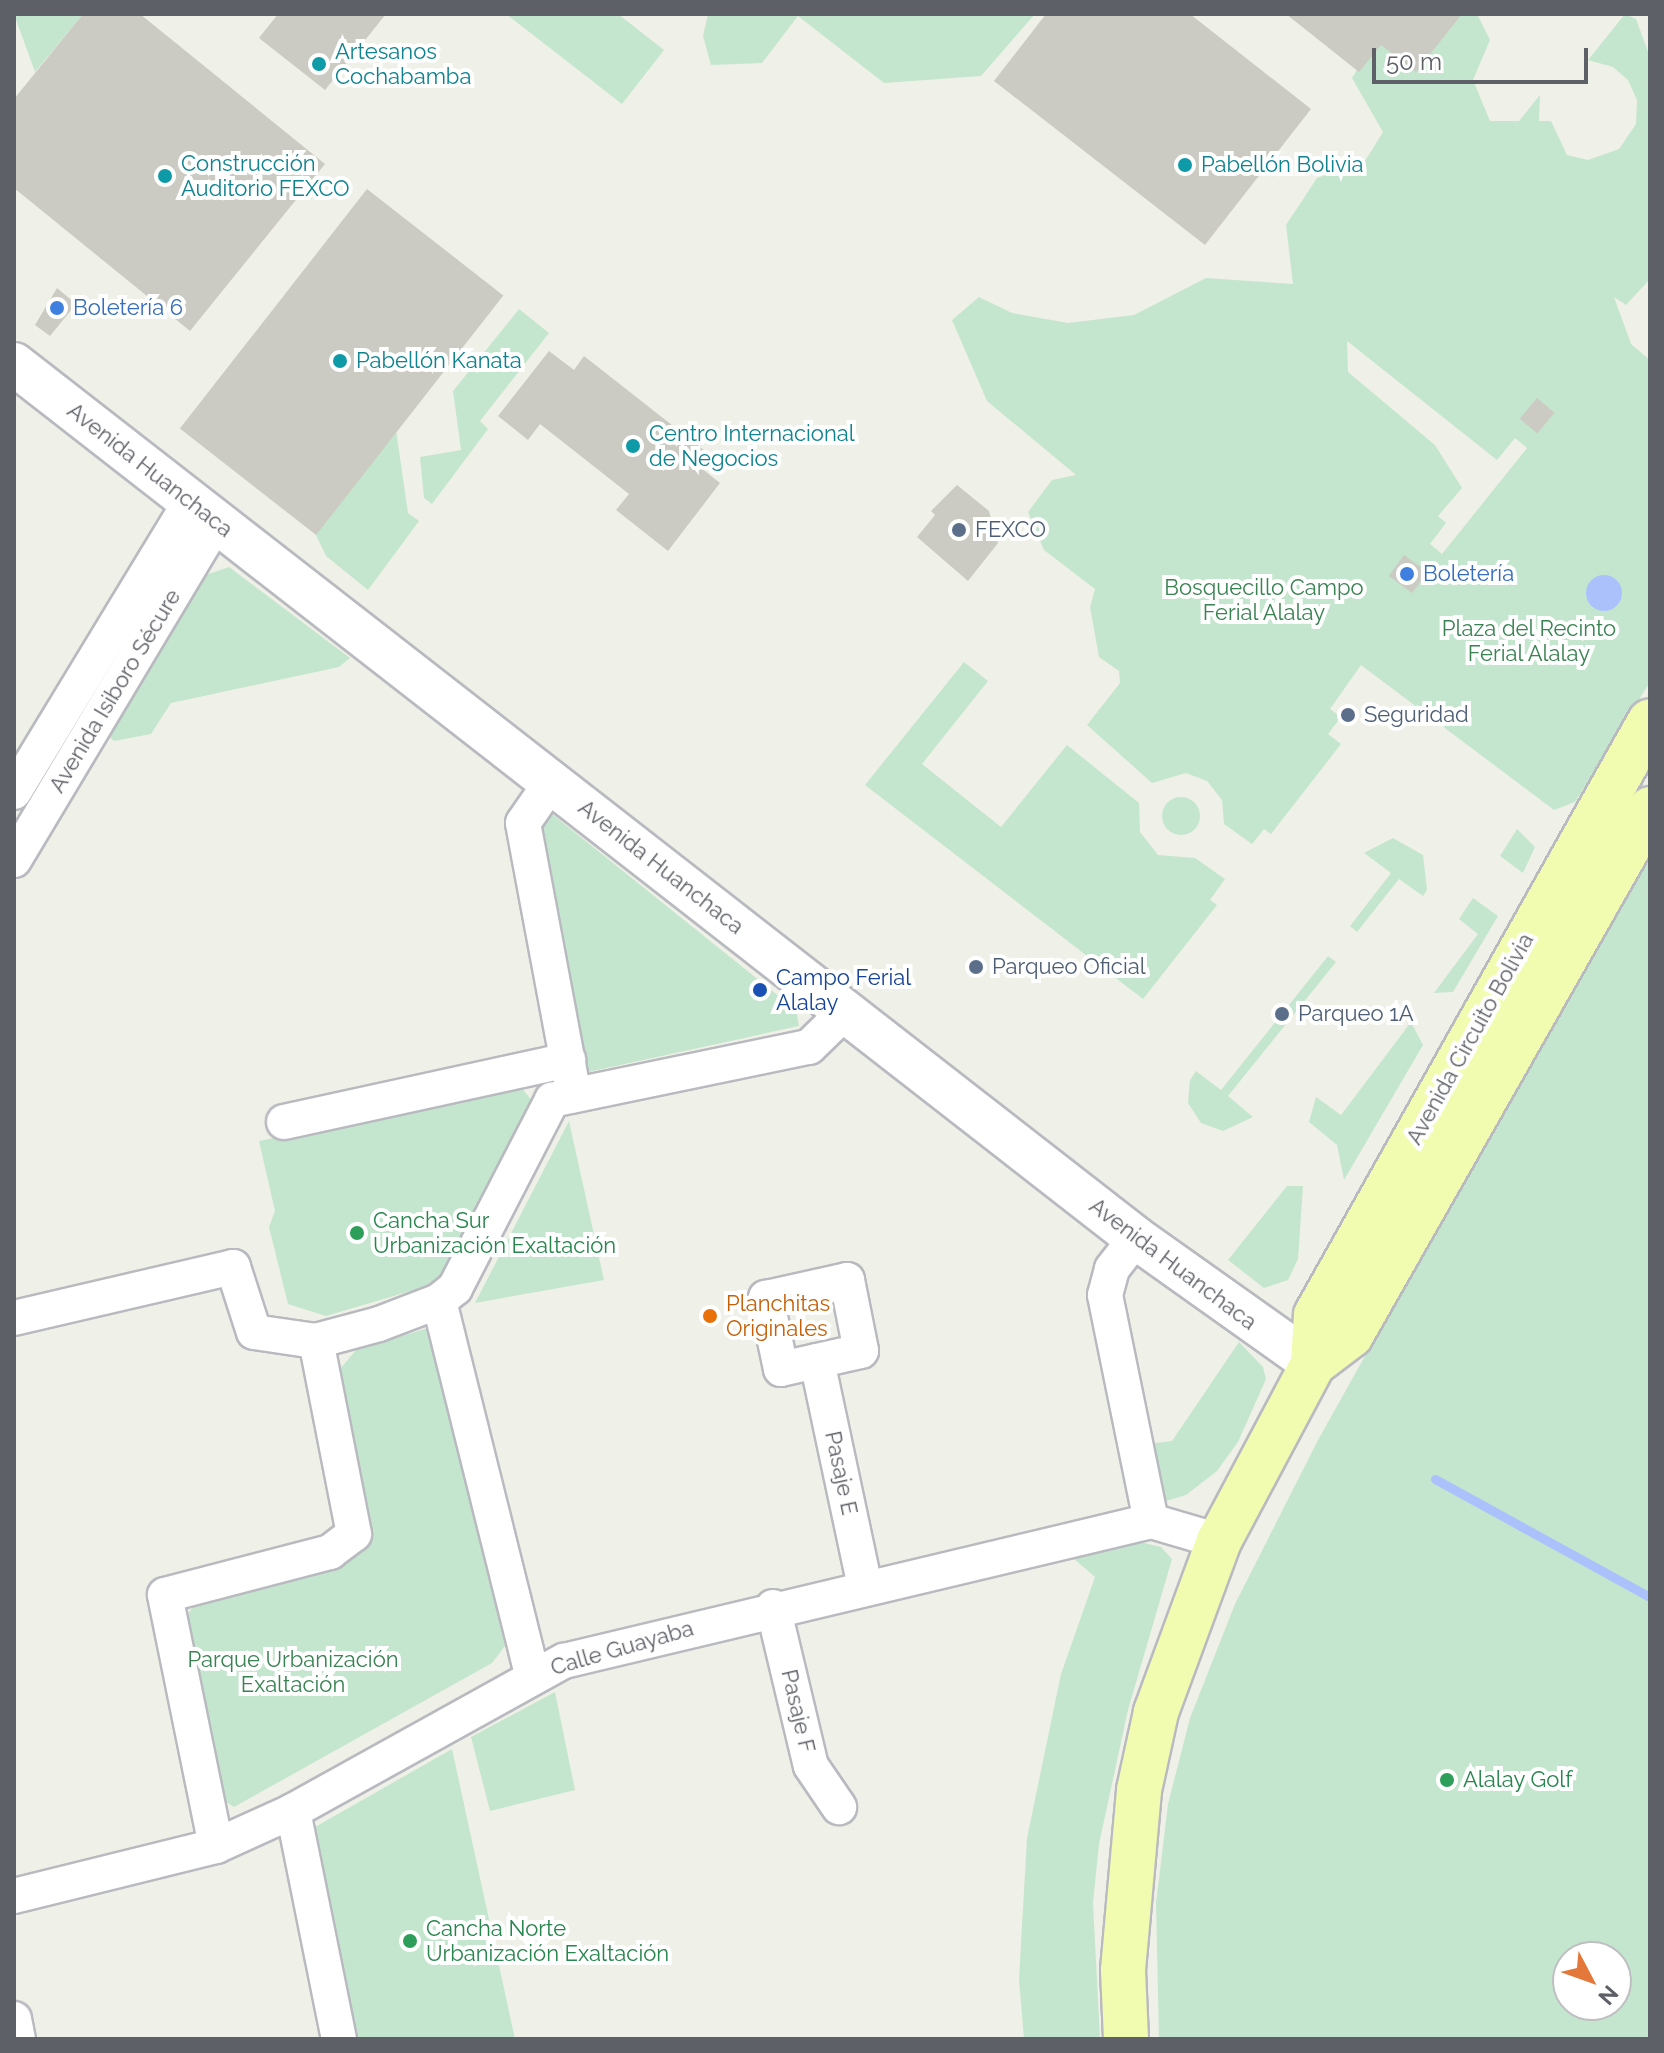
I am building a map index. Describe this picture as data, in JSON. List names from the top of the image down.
{
  "streets": {
    "main road": ["Avenida Circuito Bolivia"],
    "street": [
      "Avenida Huanchaca",
      "Avenida Isiboro Sécure",
      "Pasaje E",
      "Calle Guayaba",
      "Pasaje F"
    ]
  },
  "crossings": [
    ["Avenida Huanchaca", "Avenida Isiboro Sécure"],
    ["Avenida Huanchaca", "Avenida Circuito Bolivia"],
    ["Avenida Circuito Bolivia", "Calle Guayaba"],
    ["Pasaje E", "Calle Guayaba"],
    ["Calle Guayaba", "Pasaje F"]
  ],
  "parks": ["Bosquecillo Campo Ferial Alalay", "Plaza del Recinto Ferial Alalay", "Parque Urbanización Exaltación"],
  "places": [
    "Artesanos Cochabamba",
    "Pabellón Bolivia",
    "Construcción Auditorio FEXCO",
    "Boletería 6",
    "Pabellón Kanata",
    "Centro Internacional de Negocios",
    "FEXCO",
    "Boletería",
    "Seguridad",
    "Parqueo Oficial",
    "Campo Ferial Alalay",
    "Parqueo 1A",
    "Cancha Sur Urbanización Exaltación",
    "Planchitas Originales",
    "Alalay Golf",
    "Cancha Norte Urbanización Exaltación"
  ],
  "scale_bar": "50 m",
  "north": "bottom right"
}
